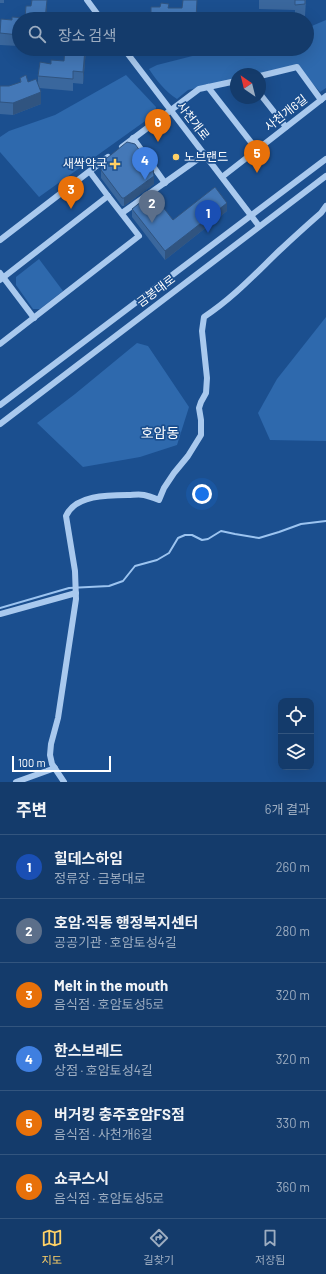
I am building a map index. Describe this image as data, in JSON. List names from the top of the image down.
{
  "streets": {
    "street": ["사천개6길", "사천개로", "금봉대로"]
  },
  "crossings": [
    ["사천개6길", "사천개로"],
    ["사천개로", "금봉대로"]
  ],
  "districts": ["호암동"],
  "places": {
    "other": ["노브랜드"],
    "health": ["새싹약국"]
  },
  "scale_bar": "100 m",
  "north": "top left",
  "page": {
    "search": "장소 검색",
    "pins": [
      "6",
      "5",
      "4",
      "3",
      "2",
      "1"
    ],
    "scale": "100 m",
    "heading": ["주변", "6개 결과"],
    "list": [
      {
        "mark": "1",
        "name": "힐데스하임",
        "note": "정류장 · 금봉대로",
        "value": "260 m"
      },
      {
        "mark": "2",
        "name": "호암·직동 행정복지센터",
        "note": "공공기관 · 호암토성4길",
        "value": "280 m"
      },
      {
        "mark": "3",
        "name": "Melt in the mouth",
        "note": "음식점 · 호암토성5로",
        "value": "320 m"
      },
      {
        "mark": "4",
        "name": "한스브레드",
        "note": "상점 · 호암토성4길",
        "value": "320 m"
      },
      {
        "mark": "5",
        "name": "버거킹 충주호암FS점",
        "note": "음식점 · 사천개6길",
        "value": "330 m"
      },
      {
        "mark": "6",
        "name": "쇼쿠스시",
        "note": "음식점 · 호암토성5로",
        "value": "360 m"
      }
    ],
    "nav": ["지도", "길찾기", "저장됨"]
  }
}
